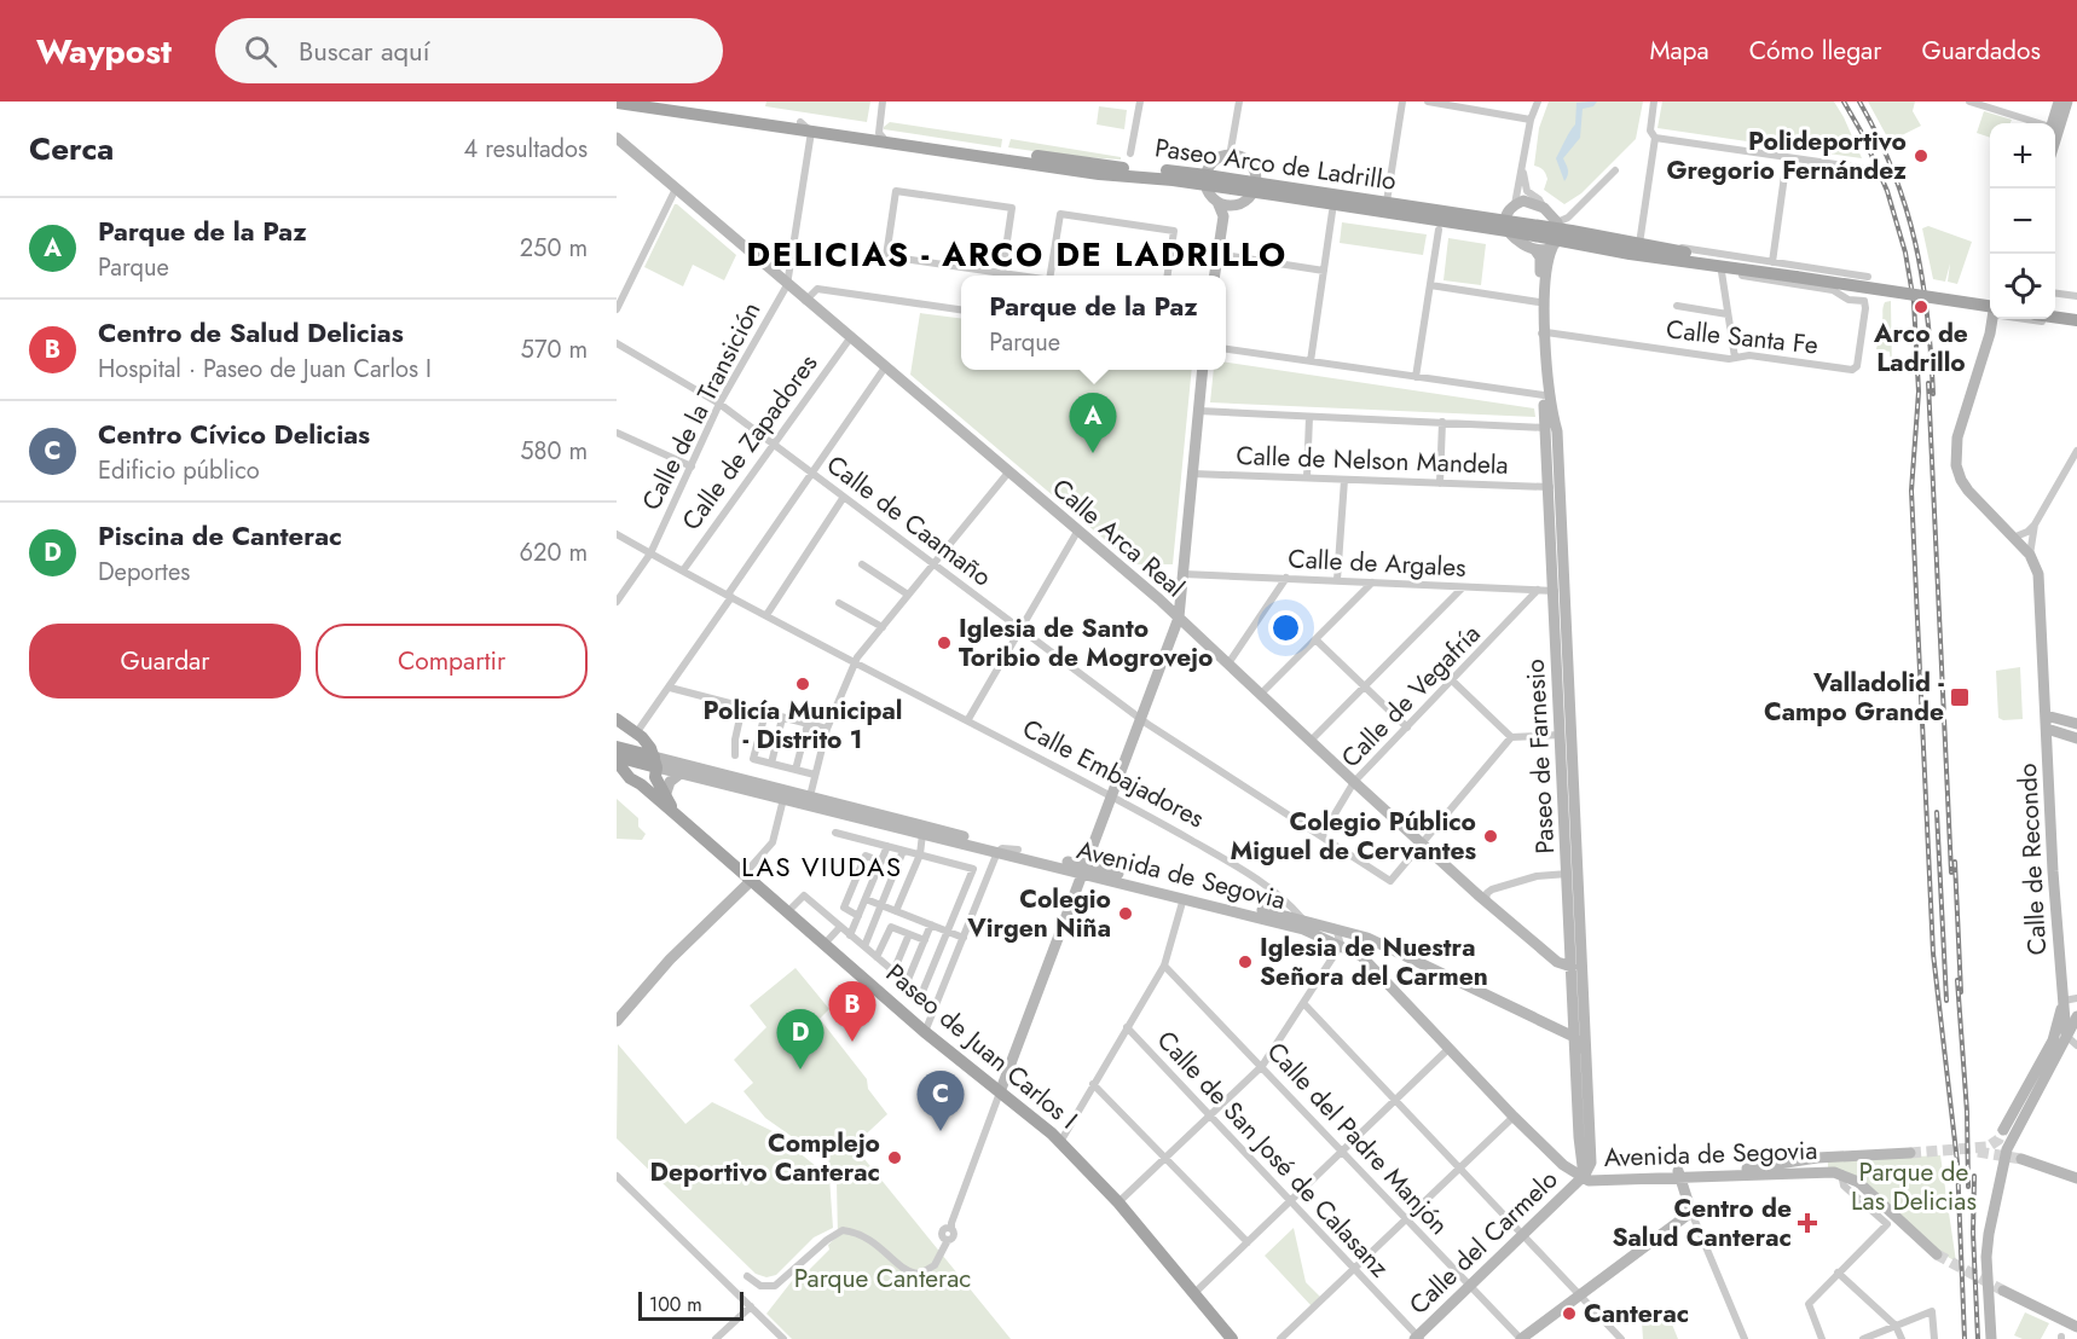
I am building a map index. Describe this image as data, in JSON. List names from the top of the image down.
{
  "streets": {
    "main road": [
      "Paseo Arco de Ladrillo",
      "Calle Arca Real",
      "Paseo de Farnesio",
      "Calle de Recondo",
      "Avenida de Segovia",
      "Paseo de Juan Carlos I",
      "Calle del Carmelo"
    ],
    "street": [
      "Calle Santa Fe",
      "Calle de la Transición",
      "Calle de Zapadores",
      "Calle de Nelson Mandela",
      "Calle de Caamaño",
      "Calle de Argales",
      "Calle de Vegafría",
      "Calle Embajadores",
      "Calle del Padre Manjón",
      "Calle de San José de Calasanz"
    ]
  },
  "crossings": [
    ["Paseo Arco de Ladrillo", "Calle Santa Fe"],
    ["Paseo Arco de Ladrillo", "Calle de la Transición"],
    ["Paseo Arco de Ladrillo", "Paseo de Farnesio"],
    ["Calle Santa Fe", "Paseo de Farnesio"],
    ["Calle de la Transición", "Calle de Caamaño"],
    ["Calle de la Transición", "Calle Arca Real"],
    ["Calle de la Transición", "Calle Embajadores"],
    ["Calle de Zapadores", "Calle de Caamaño"],
    ["Calle de Zapadores", "Calle Arca Real"],
    ["Calle de Zapadores", "Calle Embajadores"],
    ["Calle de Nelson Mandela", "Paseo de Farnesio"],
    ["Calle de Caamaño", "Calle Arca Real"],
    ["Calle de Caamaño", "Calle de Vegafría"],
    ["Calle Arca Real", "Calle de Vegafría"],
    ["Calle Arca Real", "Paseo de Farnesio"],
    ["Calle de Argales", "Calle de Vegafría"],
    ["Calle de Argales", "Paseo de Farnesio"],
    ["Paseo de Farnesio", "Avenida de Segovia"],
    ["Paseo de Farnesio", "Calle del Carmelo"],
    ["Calle Embajadores", "Avenida de Segovia"],
    ["Avenida de Segovia", "Paseo de Juan Carlos I"],
    ["Avenida de Segovia", "Calle del Carmelo"],
    ["Calle del Padre Manjón", "Calle del Carmelo"],
    ["Calle de San José de Calasanz", "Calle del Carmelo"]
  ],
  "districts": ["DELICIAS - ARCO DE LADRILLO", "LAS VIUDAS"],
  "parks": ["Parque de Las Delicias", "Parque Canterac"],
  "places": {
    "other": [
      "Polideportivo Gregorio Fernández",
      "Arco de Ladrillo",
      "Iglesia de Santo Toribio de Mogrovejo",
      "Policía Municipal - Distrito 1",
      "Colegio Público Miguel de Cervantes",
      "Colegio Virgen Niña",
      "Iglesia de Nuestra Señora del Carmen",
      "Complejo Deportivo Canterac",
      "Canterac"
    ],
    "transit": ["Valladolid - Campo Grande"],
    "health": ["Centro de Salud Canterac"]
  },
  "scale_bar": "100 m",
  "page": {
    "header": "Waypost",
    "search": "Buscar aquí",
    "nav": ["Mapa", "Cómo llegar", "Guardados"],
    "heading": ["Cerca", "4 resultados"],
    "map_buttons": ["+", "−"],
    "list": [
      {
        "mark": "A",
        "name": "Parque de la Paz",
        "note": "Parque",
        "value": "250 m"
      },
      {
        "mark": "B",
        "name": "Centro de Salud Delicias",
        "note": "Hospital · Paseo de Juan Carlos I",
        "value": "570 m"
      },
      {
        "mark": "C",
        "name": "Centro Cívico Delicias",
        "note": "Edificio público",
        "value": "580 m"
      },
      {
        "mark": "D",
        "name": "Piscina de Canterac",
        "note": "Deportes",
        "value": "620 m"
      }
    ],
    "popup": ["Parque de la Paz", "Parque"],
    "pins": [
      "A",
      "B",
      "D",
      "C"
    ],
    "buttons": ["Guardar", "Compartir"],
    "scale": "100 m"
  }
}
